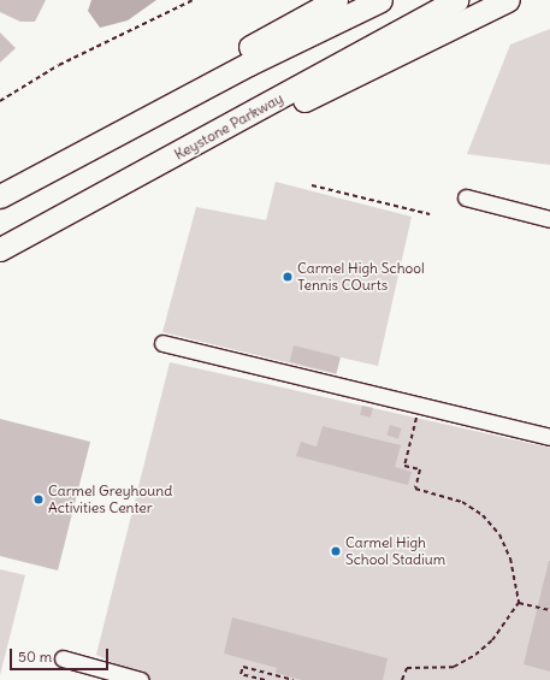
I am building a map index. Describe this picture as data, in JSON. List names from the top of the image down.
{
  "streets": {
    "highway": ["Keystone Parkway"]
  },
  "places": ["Carmel High School Tennis COurts", "Carmel Greyhound Activities Center", "Carmel High School Stadium"],
  "scale_bar": "50 m"
}
